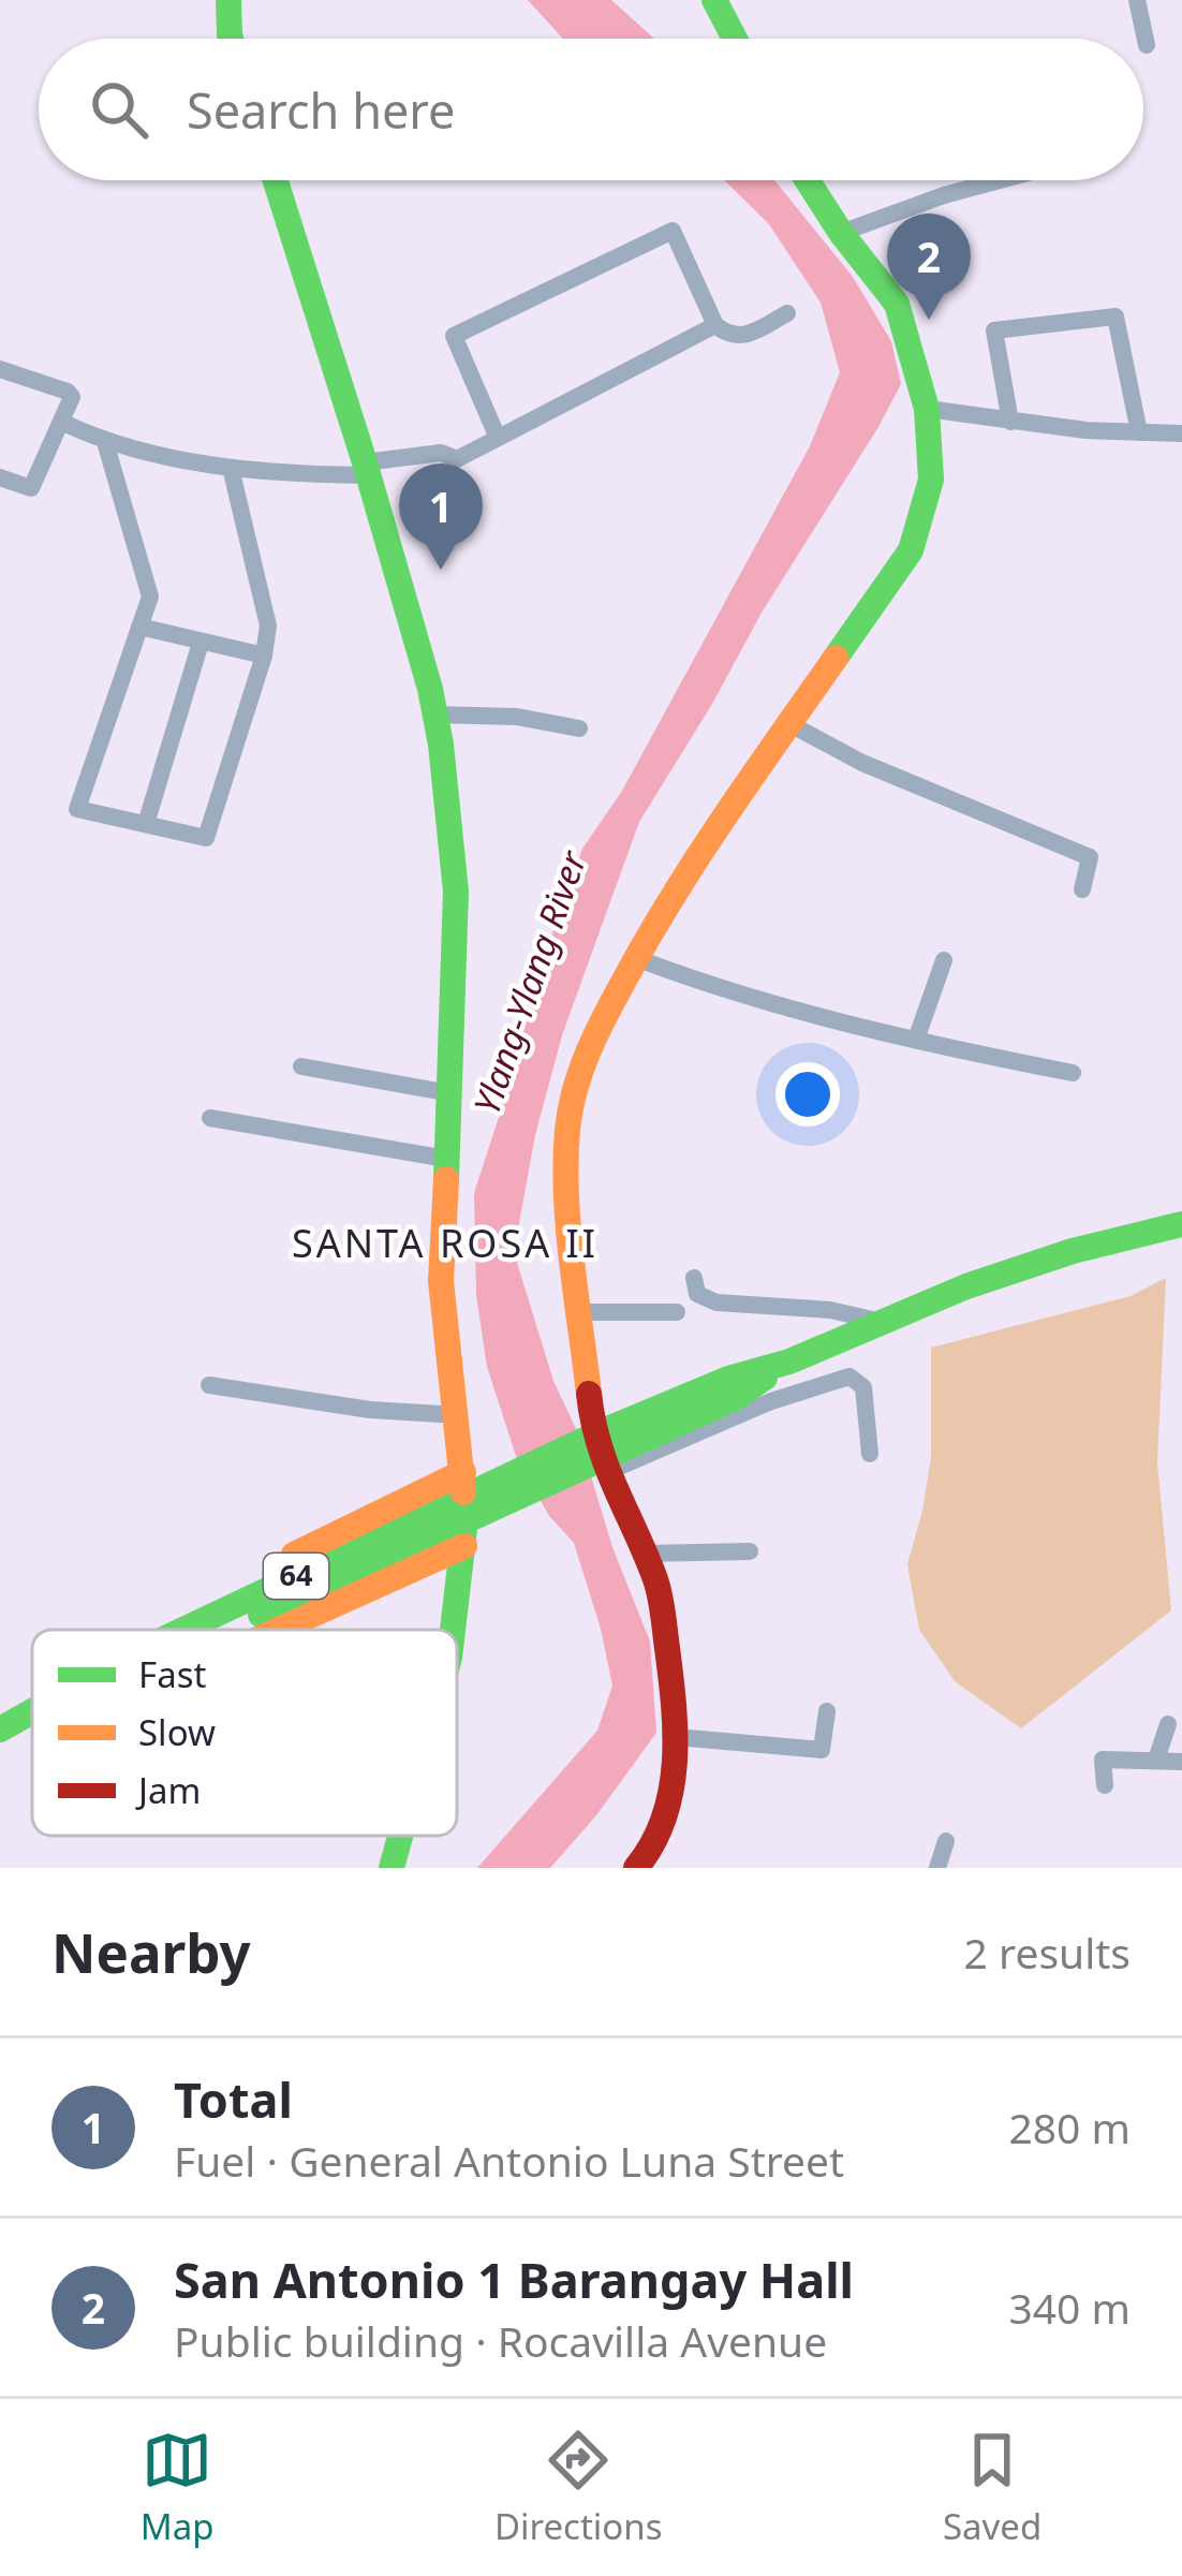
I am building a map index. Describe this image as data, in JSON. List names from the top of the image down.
{
  "streets": {
    "main road": ["64"]
  },
  "districts": ["SANTA ROSA II"],
  "water": ["Ylang-Ylang River"],
  "legend": ["Fast", "Slow", "Jam"],
  "page": {
    "search": "Search here",
    "pins": ["2", "1"],
    "heading": ["Nearby", "2 results"],
    "list": [
      {
        "mark": "1",
        "name": "Total",
        "note": "Fuel · General Antonio Luna Street",
        "value": "280 m"
      },
      {
        "mark": "2",
        "name": "San Antonio 1 Barangay Hall",
        "note": "Public building · Rocavilla Avenue",
        "value": "340 m"
      }
    ],
    "nav": ["Map", "Directions", "Saved"]
  }
}
